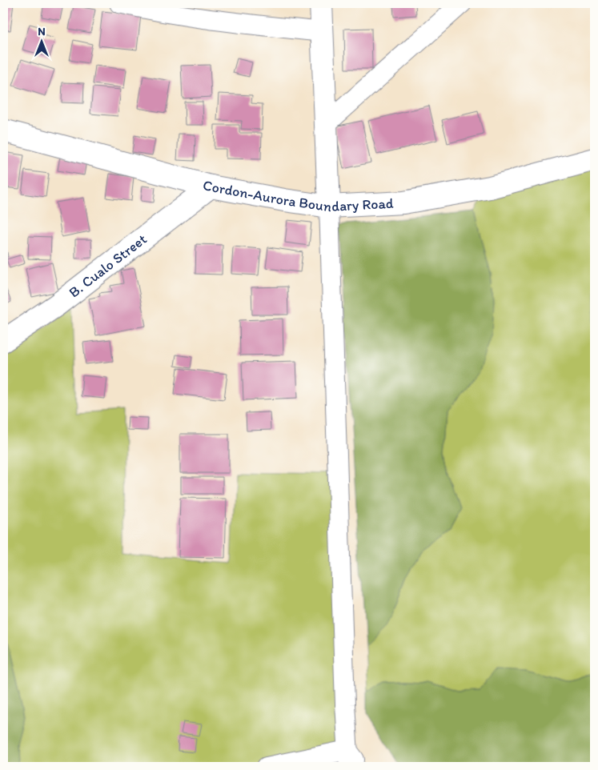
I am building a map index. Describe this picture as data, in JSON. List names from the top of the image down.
{
  "streets": {
    "main road": ["Cordon-Aurora Boundary Road", "B. Cualo Street"]
  },
  "crossings": [
    ["Cordon-Aurora Boundary Road", "B. Cualo Street"]
  ],
  "north": "top"
}
